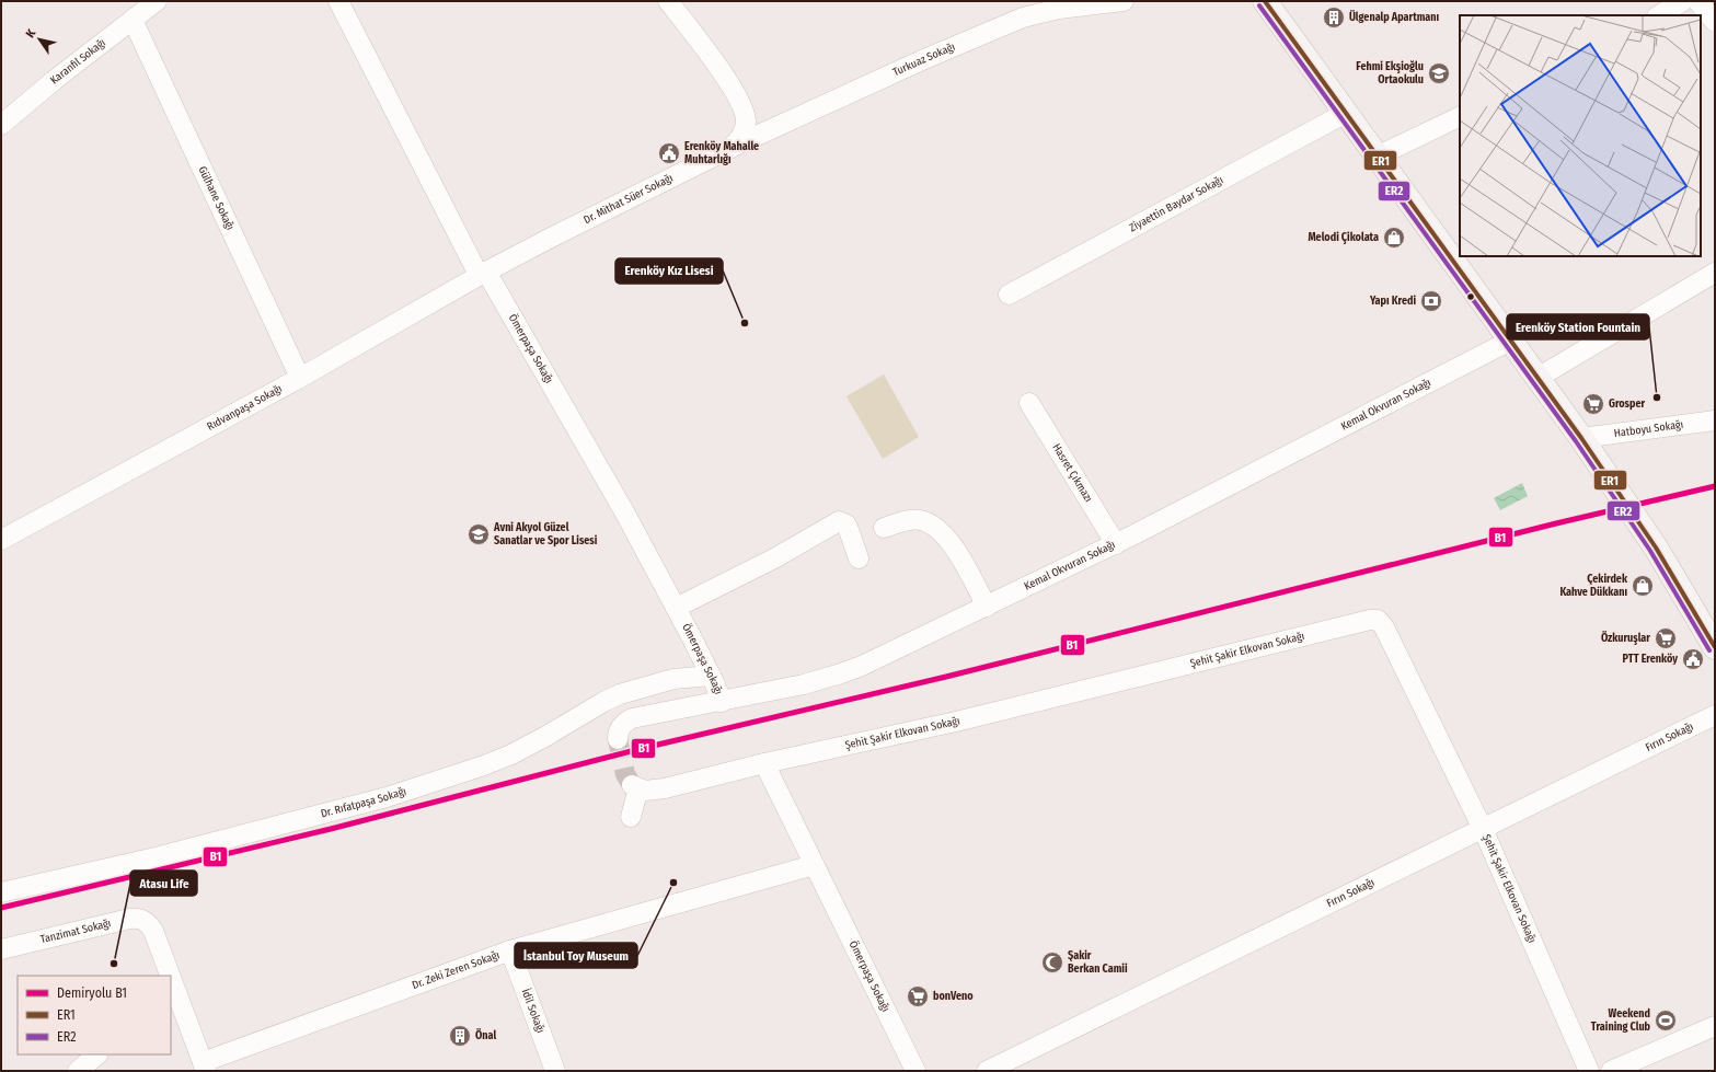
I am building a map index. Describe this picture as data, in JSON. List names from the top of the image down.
{
  "streets": {
    "street": [
      "Turkuaz Sokağı",
      "Karanfil Sokağı",
      "Gülhane Sokağı",
      "Dr. Mithat Süer Sokağı",
      "Ziyaettin Baydar Sokağı",
      "Ömerpaşa Sokağı",
      "Kemal Okvuran Sokağı",
      "Rıdvanpaşa Sokağı",
      "Hatboyu Sokağı",
      "Hasret Çıkmazı",
      "Şehit Şakir Elkovan Sokağı",
      "Fırın Sokağı",
      "Dr. Rıfatpaşa Sokağı",
      "Tanzimat Sokağı",
      "Dr. Zeki Zeren Sokağı",
      "İdil Sokağı"
    ]
  },
  "crossings": [
    ["Turkuaz Sokağı", "Dr. Mithat Süer Sokağı"],
    ["Karanfil Sokağı", "Gülhane Sokağı"],
    ["Gülhane Sokağı", "Rıdvanpaşa Sokağı"],
    ["Dr. Mithat Süer Sokağı", "Ömerpaşa Sokağı"],
    ["Dr. Mithat Süer Sokağı", "Rıdvanpaşa Sokağı"],
    ["Ömerpaşa Sokağı", "Kemal Okvuran Sokağı"],
    ["Ömerpaşa Sokağı", "Rıdvanpaşa Sokağı"],
    ["Ömerpaşa Sokağı", "Şehit Şakir Elkovan Sokağı"],
    ["Ömerpaşa Sokağı", "Dr. Rıfatpaşa Sokağı"],
    ["Ömerpaşa Sokağı", "Dr. Zeki Zeren Sokağı"],
    ["Kemal Okvuran Sokağı", "Hasret Çıkmazı"],
    ["Şehit Şakir Elkovan Sokağı", "Fırın Sokağı"],
    ["Tanzimat Sokağı", "Dr. Zeki Zeren Sokağı"],
    ["Dr. Zeki Zeren Sokağı", "İdil Sokağı"]
  ],
  "places": {
    "building": ["Ülgenalp Apartmanı", "Önal"],
    "school or university": ["Fehmi Ekşioğlu Ortaokulu", "Avni Akyol Güzel Sanatlar ve Spor Lisesi"],
    "public building": ["Erenköy Mahalle Muhtarlığı", "PTT Erenköy"],
    "shop": ["Melodi Çikolata", "Çekirdek Kahve Dükkanı"],
    "bank": ["Yapı Kredi"],
    "other": [
      "Erenköy Kız Lisesi",
      "Erenköy Station Fountain",
      "İstanbul Toy Museum",
      "Atasu Life"
    ],
    "supermarket": ["Grosper", "Özkuruşlar", "bonVeno"],
    "mosque": ["Şakir Berkan Camii"],
    "sports": ["Weekend Training Club"]
  },
  "lines": ["transit line ER1", "transit line ER2", "rail line B1"],
  "legend": ["Demiryolu B1", "ER1", "ER2"],
  "north": "top left"
}
